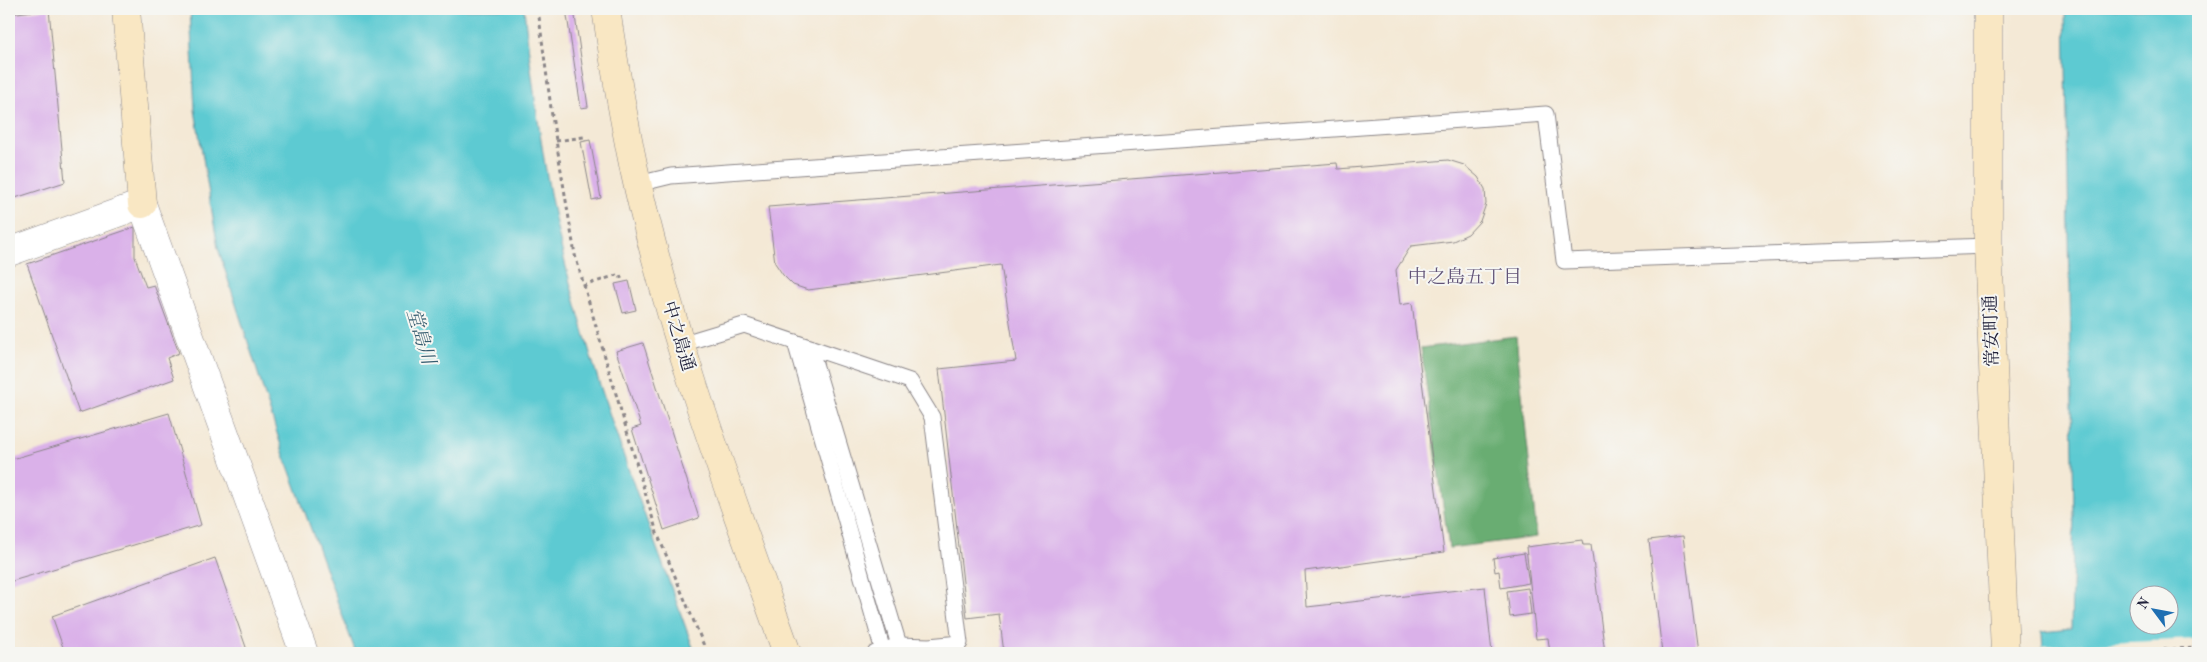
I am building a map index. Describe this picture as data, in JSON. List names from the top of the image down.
{
  "streets": {
    "street": ["常安町通", "中之島通"]
  },
  "districts": ["中之島五丁目"],
  "water": ["堂島川"],
  "north": "top left"
}
